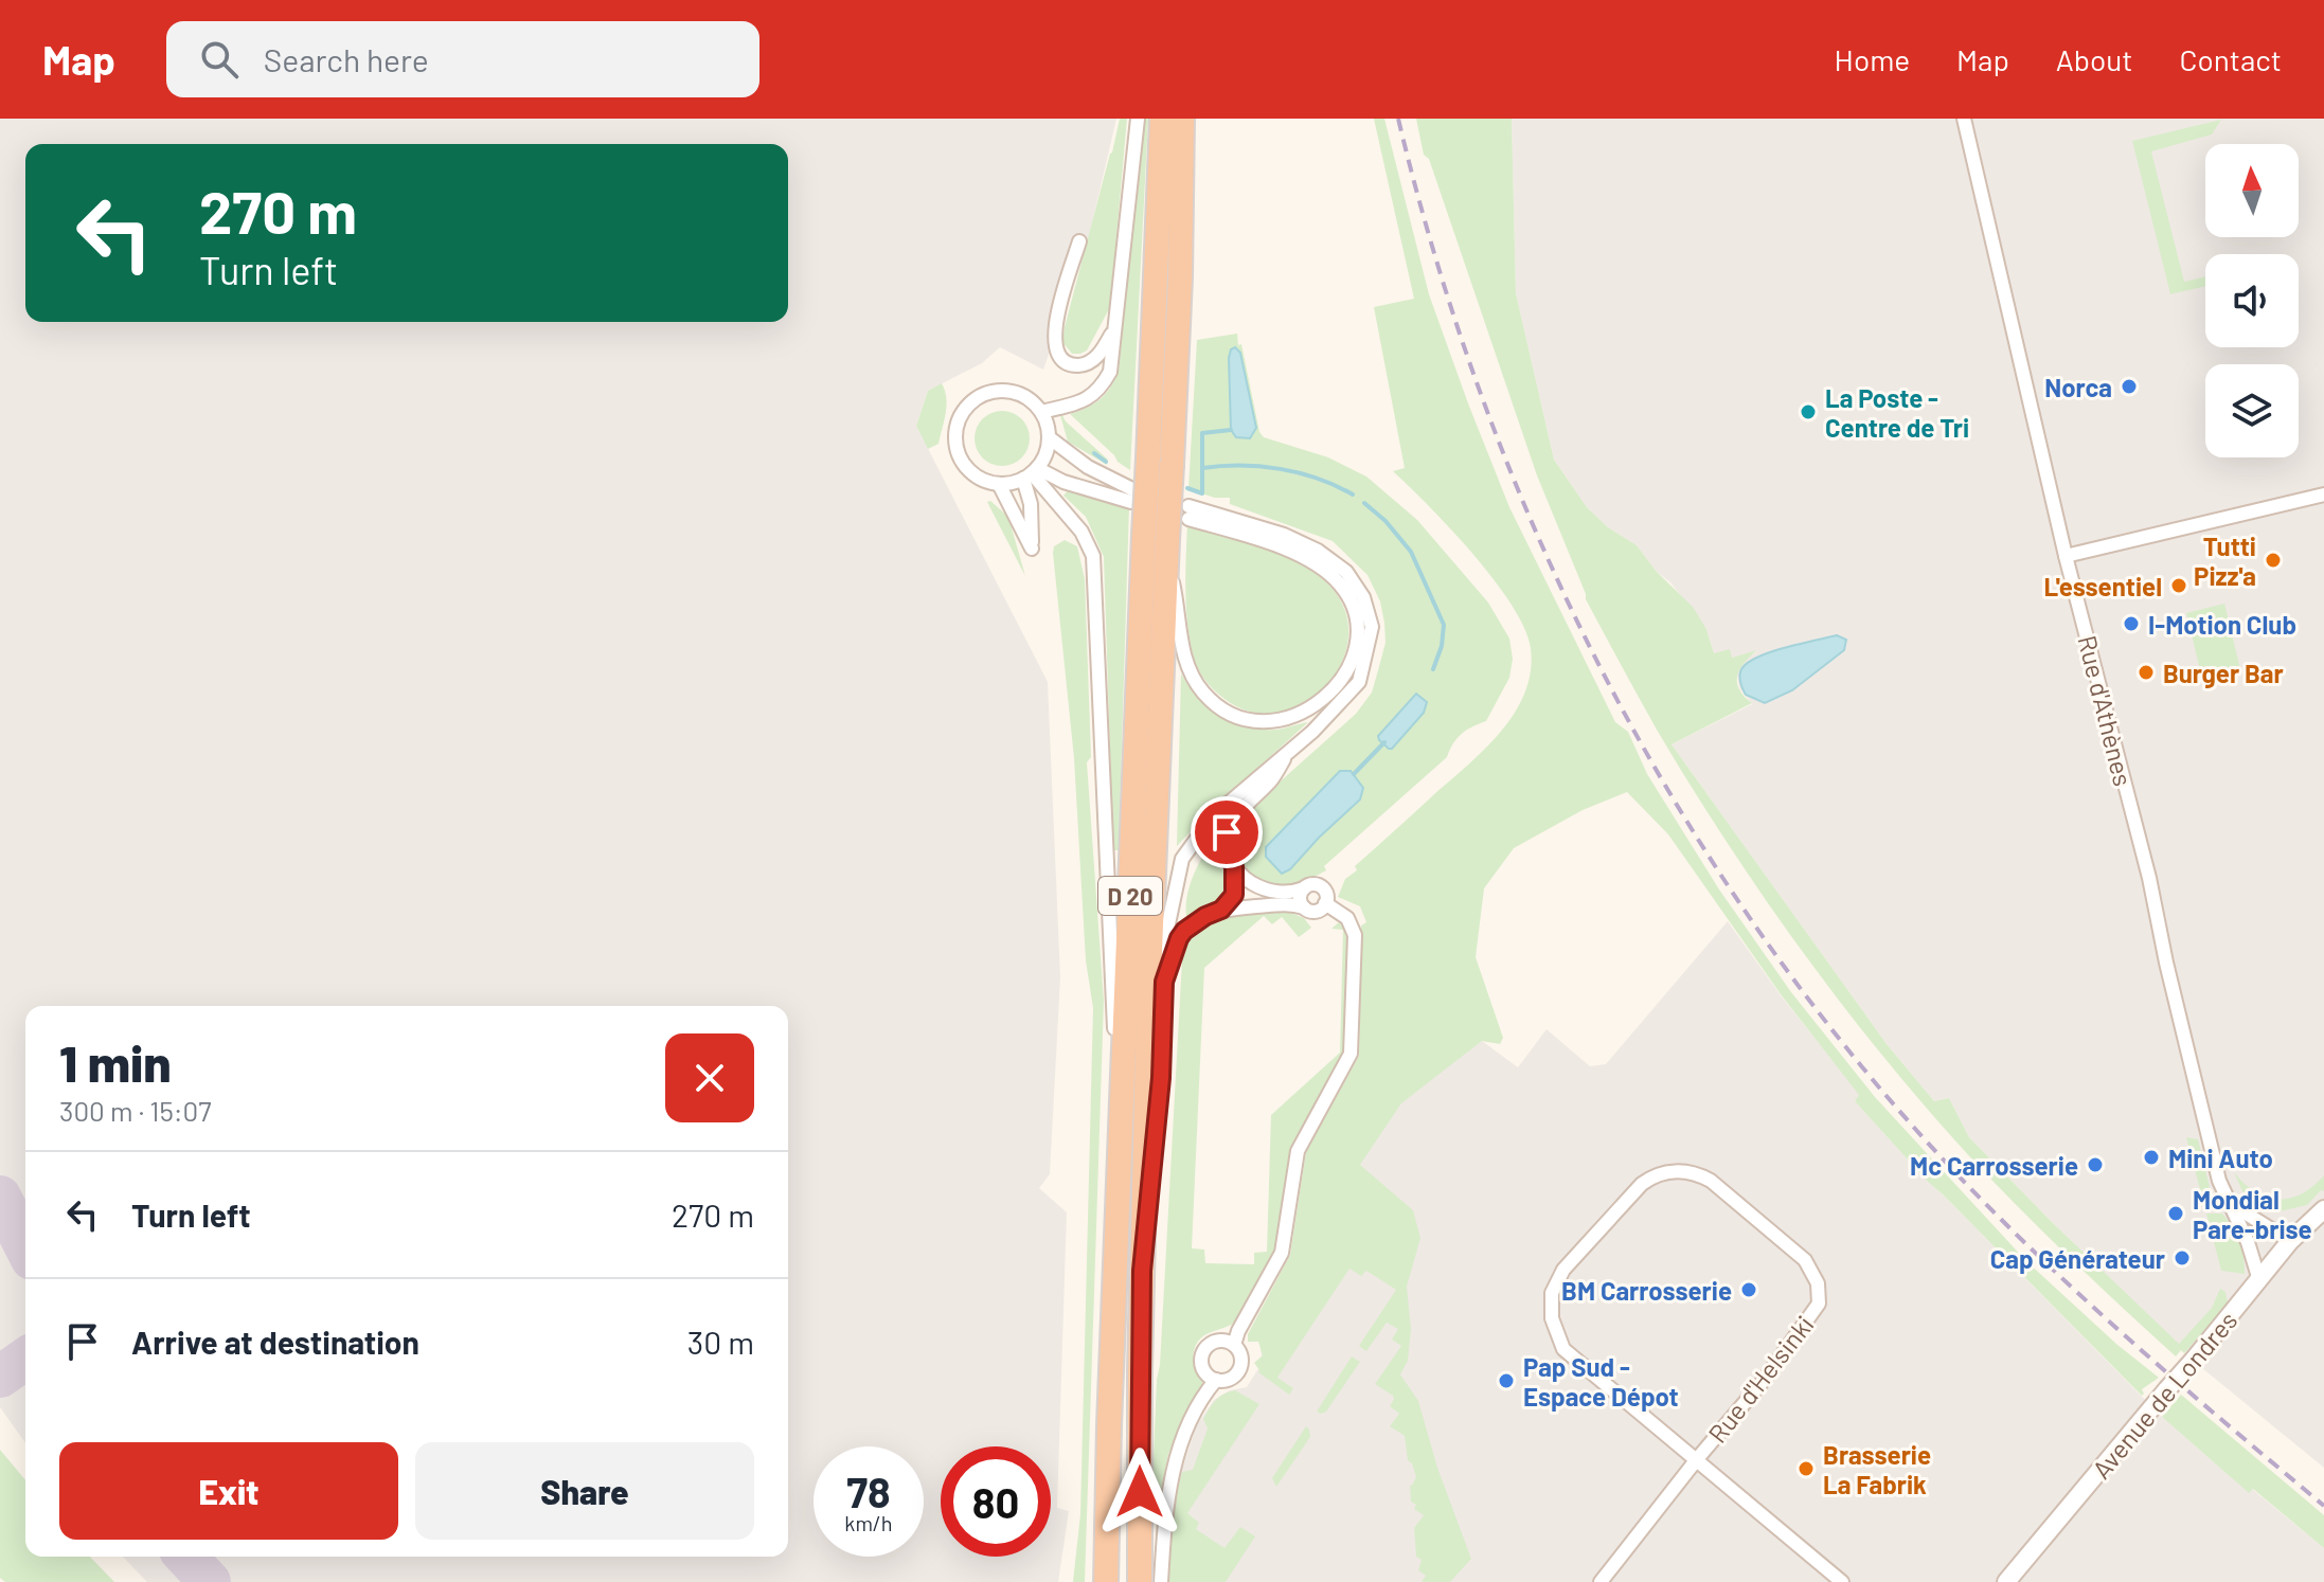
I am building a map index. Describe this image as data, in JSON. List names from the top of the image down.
{
  "streets": {
    "highway": ["D 20"],
    "street": ["Rue d'Athènes", "Rue d'Helsinki", "Avenue de Londres"]
  },
  "crossings": [
    ["Rue d'Athènes", "Avenue de Londres"]
  ],
  "places": [
    "Norca",
    "La Poste - Centre de Tri",
    "Tutti Pizz'a",
    "L'essentiel",
    "I-Motion Club",
    "Burger Bar",
    "Mini Auto",
    "Mc Carrosserie",
    "Mondial Pare-brise",
    "Cap Générateur",
    "BM Carrosserie",
    "Pap Sud - Espace Dépot",
    "Brasserie La Fabrik"
  ],
  "north": "top",
  "page": {
    "header": "Map",
    "search": "Search here",
    "nav": [
      "Home",
      "Map",
      "About",
      "Contact"
    ],
    "turn": ["270 m", "Turn left"],
    "heading": ["1 min", "300 m · 15:07"],
    "list": [
      {
        "name": "Turn left",
        "value": "270 m"
      },
      {
        "name": "Arrive at destination",
        "value": "30 m"
      }
    ],
    "buttons": ["Exit", "Share"],
    "speed": "78 km/h",
    "limit": "80"
  }
}
